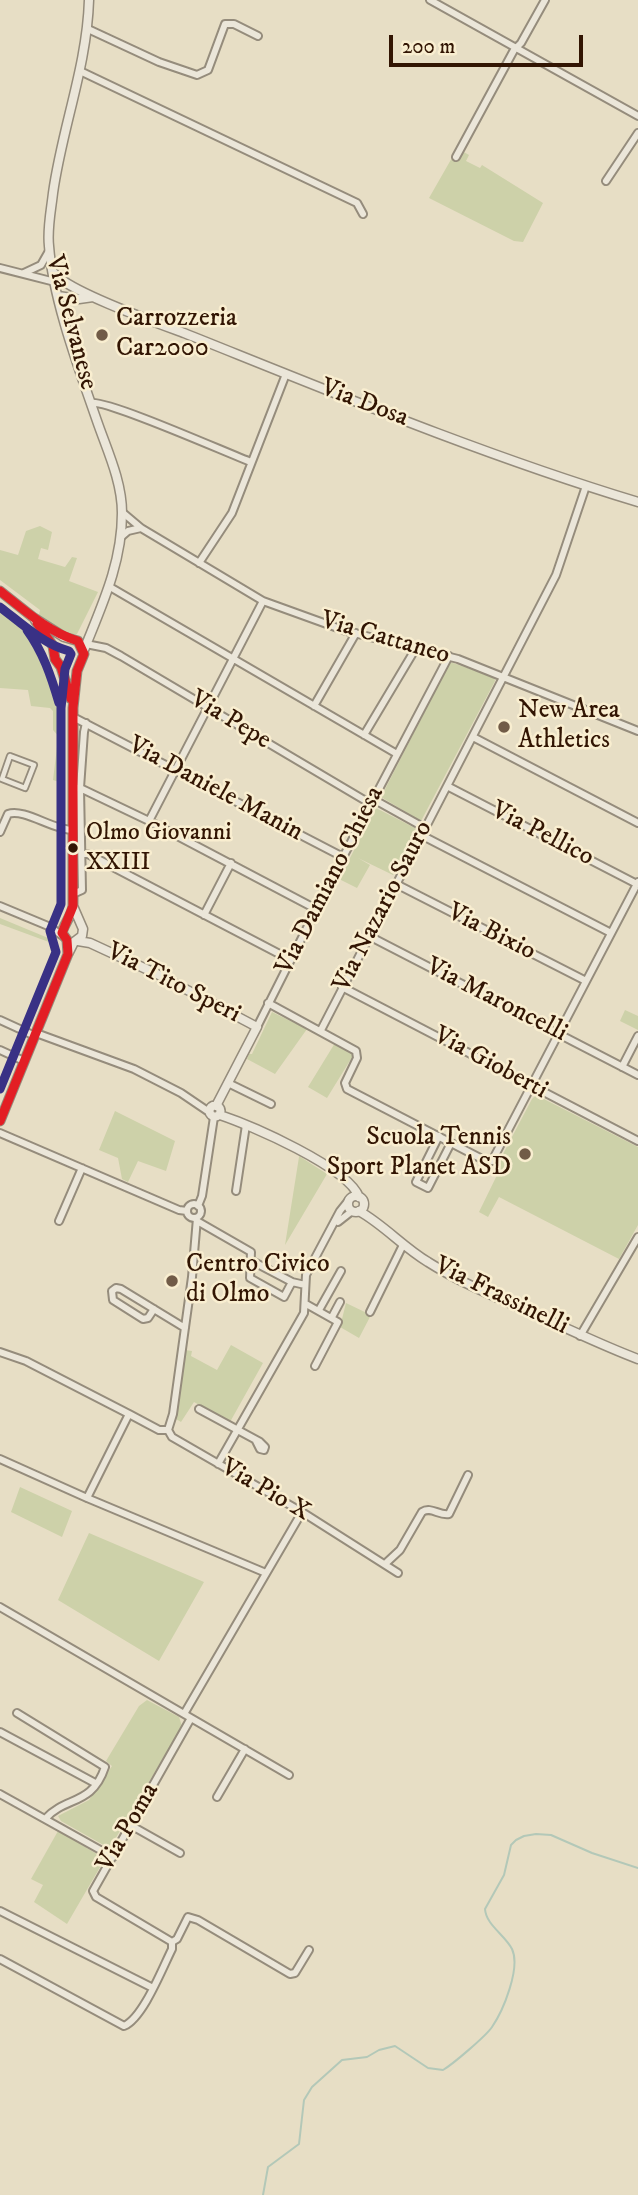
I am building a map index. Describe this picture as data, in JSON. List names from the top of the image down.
{
  "streets": {
    "street": [
      "Via Selvanese",
      "Via Dosa",
      "Via Cattaneo",
      "Via Pepe",
      "Via Daniele Manin",
      "Via Pellico",
      "Via Damiano Chiesa",
      "Via Nazario Sauro",
      "Via Bixio",
      "Via Tito Speri",
      "Via Maroncelli",
      "Via Gioberti",
      "Via Frassinelli",
      "Via Pio X",
      "Via Poma"
    ]
  },
  "crossings": [
    ["Via Selvanese", "Via Dosa"],
    ["Via Selvanese", "Via Cattaneo"],
    ["Via Selvanese", "Via Pepe"],
    ["Via Dosa", "Via Nazario Sauro"],
    ["Via Cattaneo", "Via Damiano Chiesa"],
    ["Via Cattaneo", "Via Nazario Sauro"],
    ["Via Pepe", "Via Damiano Chiesa"],
    ["Via Pepe", "Via Nazario Sauro"],
    ["Via Daniele Manin", "Via Damiano Chiesa"],
    ["Via Daniele Manin", "Via Tito Speri"],
    ["Via Pellico", "Via Nazario Sauro"],
    ["Via Damiano Chiesa", "Via Tito Speri"],
    ["Via Damiano Chiesa", "Via Frassinelli"],
    ["Via Damiano Chiesa", "Via Pio X"],
    ["Via Nazario Sauro", "Via Bixio"],
    ["Via Nazario Sauro", "Via Maroncelli"],
    ["Via Nazario Sauro", "Via Gioberti"],
    ["Via Pio X", "Via Poma"]
  ],
  "places": [
    "Carrozzeria Car2000",
    "New Area Athletics",
    "Olmo Giovanni XXIII",
    "Scuola Tennis Sport Planet ASD",
    "Centro Civico di Olmo"
  ],
  "scale_bar": "200 m"
}
